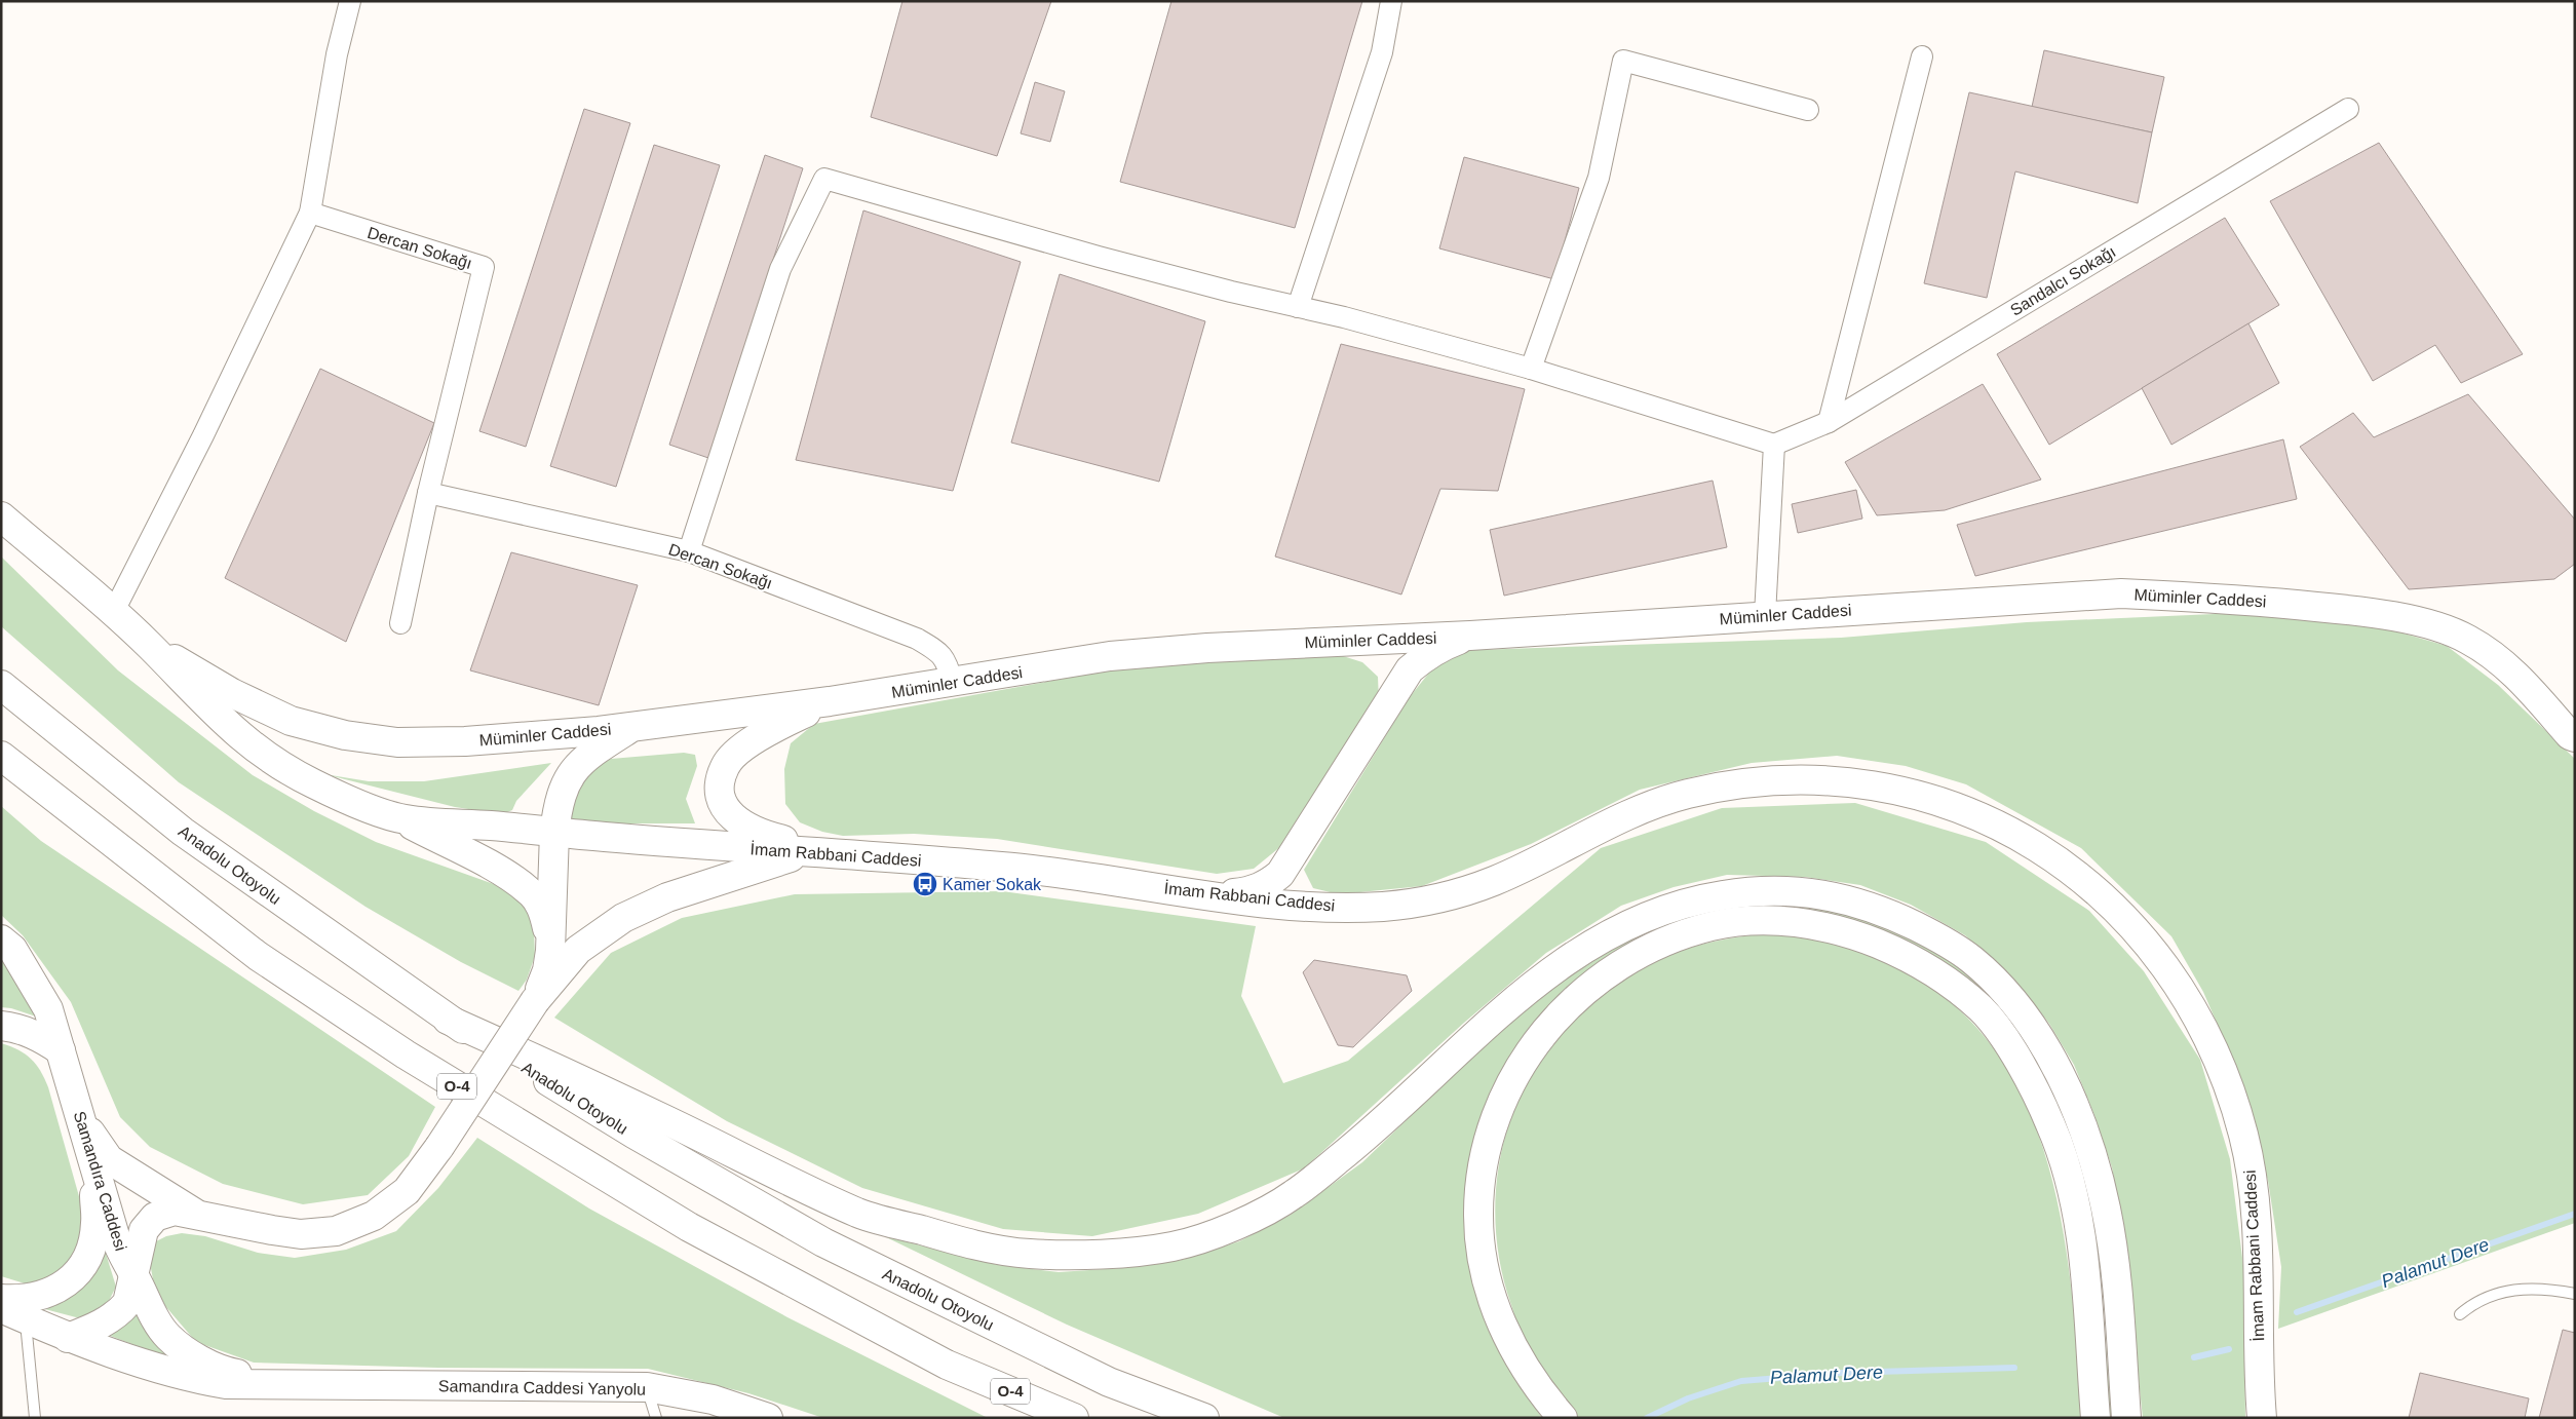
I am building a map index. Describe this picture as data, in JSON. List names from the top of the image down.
{
  "streets": {
    "main road": [
      "Müminler Caddesi",
      "İmam Rabbani Caddesi",
      "Anadolu Otoyolu",
      "O-4",
      "Samandıra Caddesi",
      "Samandıra Caddesi Yanyolu"
    ],
    "street": ["Dercan Sokağı", "Sandalcı Sokağı"]
  },
  "crossings": [
    ["Dercan Sokağı", "Müminler Caddesi"],
    ["Müminler Caddesi", "İmam Rabbani Caddesi"],
    ["Samandıra Caddesi", "Samandıra Caddesi Yanyolu"]
  ],
  "water": ["Palamut Dere"],
  "places": {
    "bus stop": ["Kamer Sokak"]
  }
}
